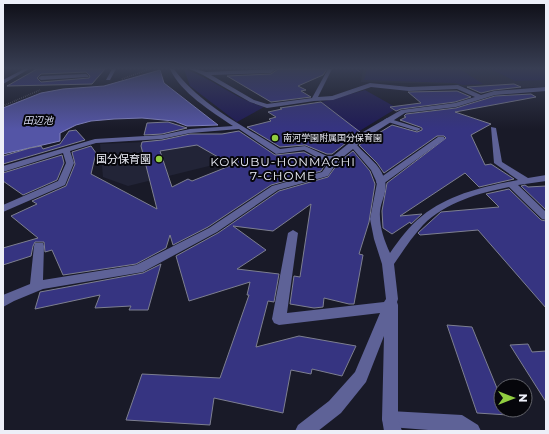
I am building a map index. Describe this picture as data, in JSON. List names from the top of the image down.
{
  "districts": ["KOKUBU-HONMACHI 7-CHOME"],
  "water": ["田辺池"],
  "places": ["南河学園附属国分保育園", "国分保育園"],
  "north": "right"
}
